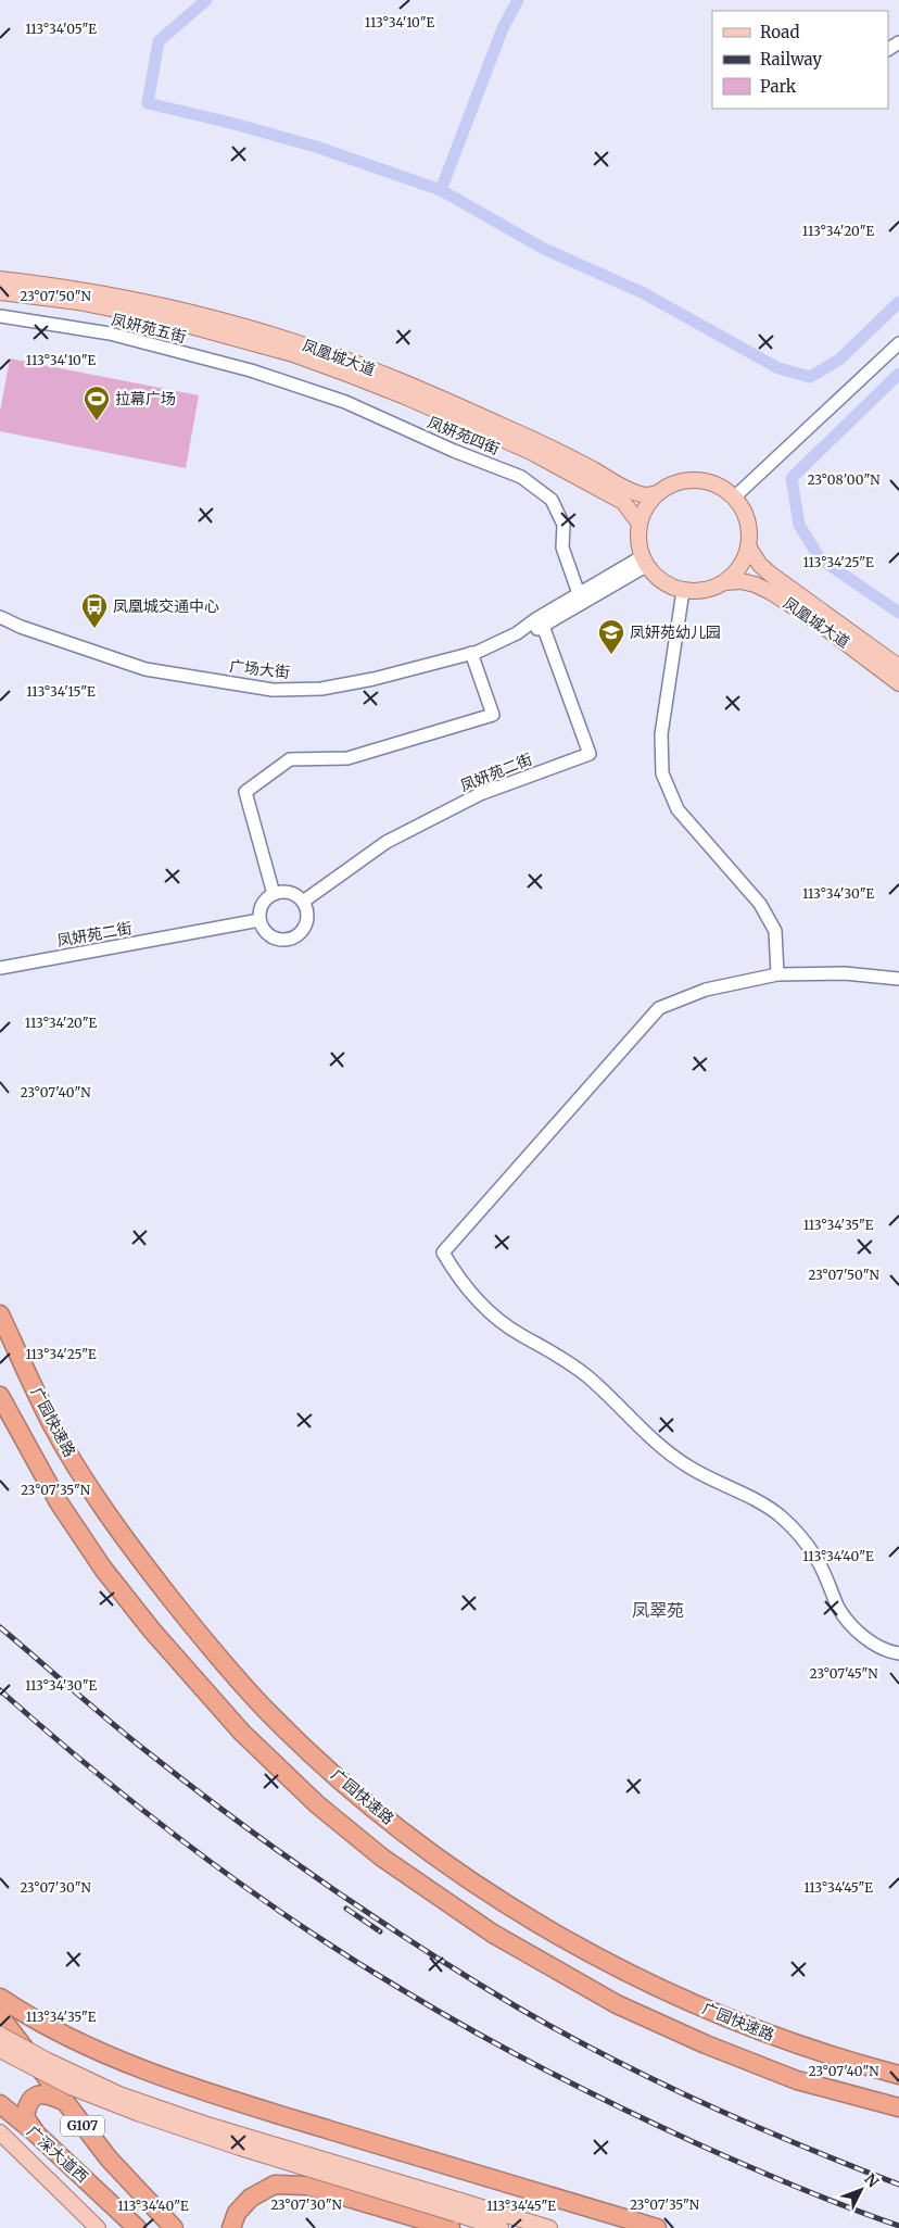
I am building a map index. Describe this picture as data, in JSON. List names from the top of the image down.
{
  "streets": {
    "highway": ["广园快速路", "G107", "广深大道西"],
    "main road": ["凤凰城大道"],
    "street": [
      "凤妍苑五街",
      "凤妍苑四街",
      "广场大街",
      "凤妍苑二街"
    ]
  },
  "crossings": [
    ["凤妍苑五街", "凤妍苑四街"],
    ["凤凰城大道", "广场大街"],
    ["凤妍苑四街", "广场大街"],
    ["广场大街", "凤妍苑二街"]
  ],
  "districts": ["凤翠苑"],
  "places": {
    "sports": ["拉幕广场"],
    "bus stop": ["凤凰城交通中心"],
    "school or university": ["凤妍苑幼儿园"]
  },
  "legend": ["Road", "Railway", "Park"],
  "north": "top right",
  "coordinates": [
    "113°34'10\"E",
    "113°34'05\"E",
    "113°34'20\"E",
    "23°07'50\"N",
    "23°08'00\"N",
    "113°34'25\"E",
    "113°34'15\"E",
    "113°34'30\"E",
    "23°07'40\"N",
    "113°34'35\"E",
    "23°07'35\"N",
    "113°34'40\"E",
    "23°07'45\"N",
    "113°34'45\"E",
    "23°07'30\"N"
  ]
}
